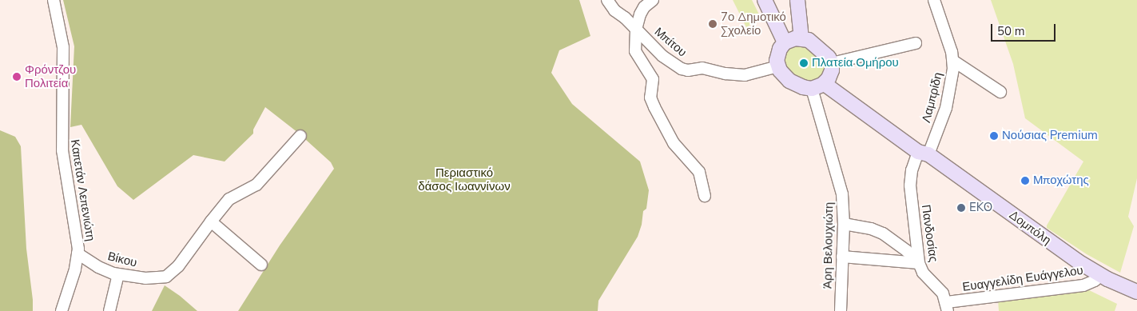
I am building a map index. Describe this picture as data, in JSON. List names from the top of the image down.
{
  "streets": {
    "main road": ["Δομπόλη"],
    "street": [
      "Μπίτου",
      "Λαμπρίδη",
      "Καπετάν Λεπενιώτη",
      "Πανδοσίας",
      "Άρη Βελουχιώτη",
      "Βίκου",
      "Ευαγγελίδη Ευάγγελου"
    ]
  },
  "crossings": [
    ["Μπίτου", "Δομπόλη"],
    ["Μπίτου", "Άρη Βελουχιώτη"],
    ["Λαμπρίδη", "Δομπόλη"],
    ["Λαμπρίδη", "Πανδοσίας"],
    ["Καπετάν Λεπενιώτη", "Βίκου"],
    ["Δομπόλη", "Πανδοσίας"],
    ["Δομπόλη", "Άρη Βελουχιώτη"],
    ["Δομπόλη", "Ευαγγελίδη Ευάγγελου"],
    ["Πανδοσίας", "Ευαγγελίδη Ευάγγελου"]
  ],
  "parks": ["Περιαστικό δάσος Ιωαννίνων"],
  "places": [
    "7ο Δημοτικό Σχολείο",
    "Πλατεία Ομήρου",
    "Φρόντζου Πολιτεία",
    "Νούσιας Premium",
    "Μποχώτης",
    "EKO"
  ],
  "scale_bar": "50 m"
}
